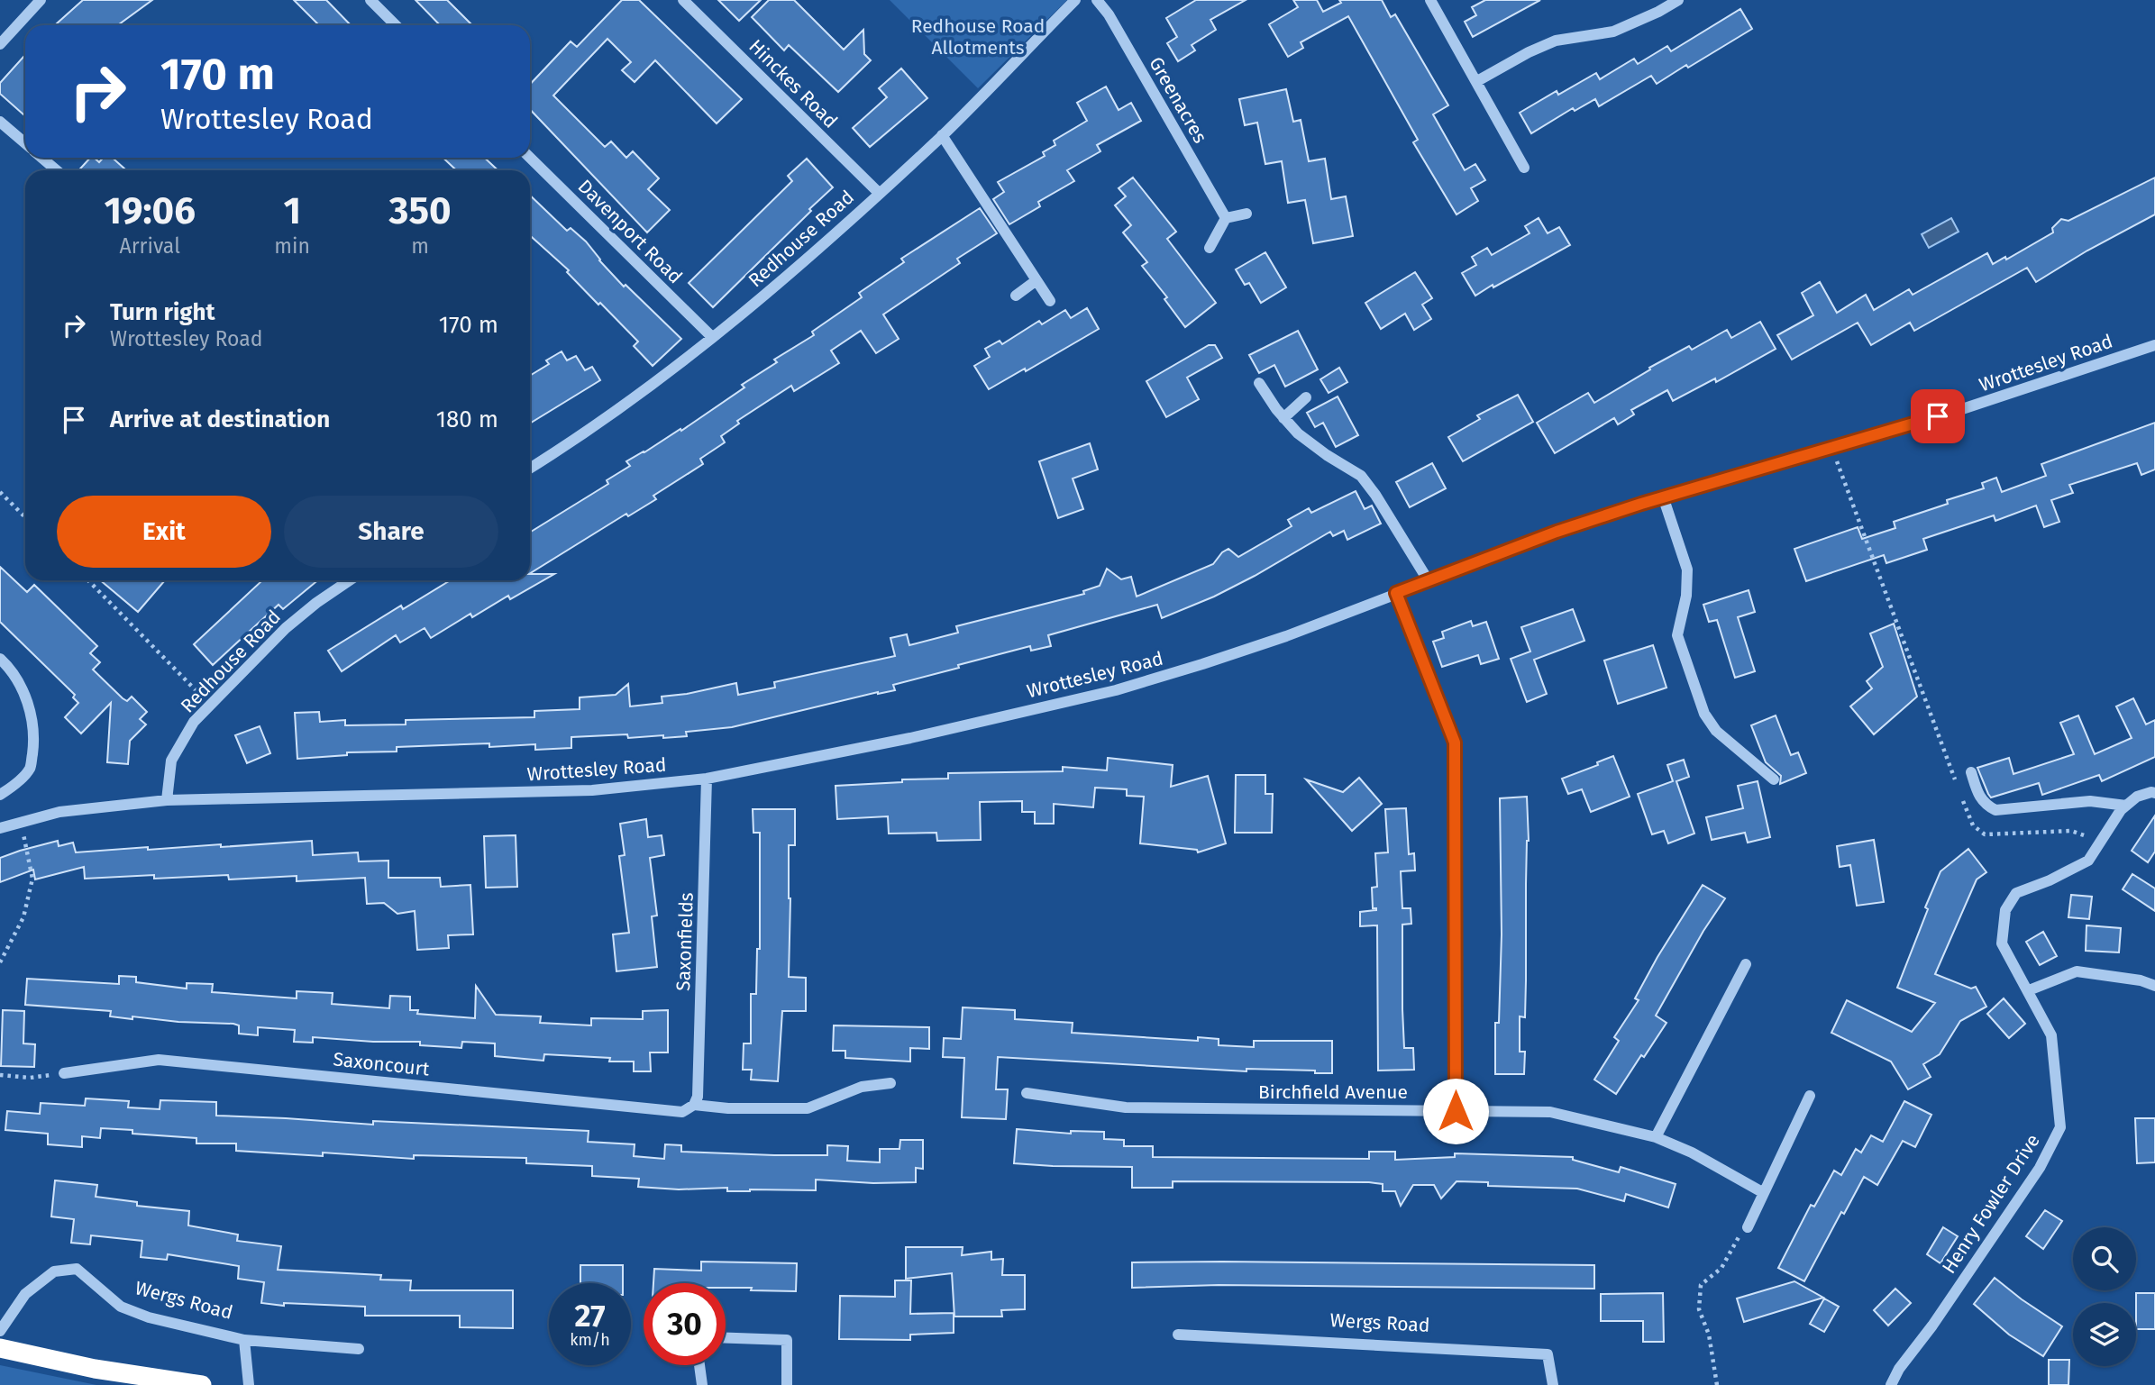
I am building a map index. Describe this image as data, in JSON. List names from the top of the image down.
{
  "streets": {
    "street": [
      "Hinckes Road",
      "Greenacres",
      "Davenport Road",
      "Redhouse Road",
      "Wrottesley Road",
      "Saxonfields",
      "Saxoncourt",
      "Birchfield Avenue",
      "Henry Fowler Drive",
      "Wergs Road"
    ]
  },
  "crossings": [
    ["Hinckes Road", "Redhouse Road"],
    ["Davenport Road", "Redhouse Road"],
    ["Redhouse Road", "Wrottesley Road"],
    ["Wrottesley Road", "Saxonfields"],
    ["Saxonfields", "Saxoncourt"]
  ],
  "parks": ["Redhouse Road Allotments"],
  "page": {
    "turn": ["170 m", "Wrottesley Road"],
    "eta": [
      "19:06",
      "Arrival",
      "1",
      "min",
      "350",
      "m"
    ],
    "list": [
      {
        "name": "Turn right",
        "note": "Wrottesley Road",
        "value": "170 m"
      },
      {
        "name": "Arrive at destination",
        "value": "180 m"
      }
    ],
    "buttons": ["Exit", "Share"],
    "speed": "27 km/h",
    "limit": "30"
  }
}
